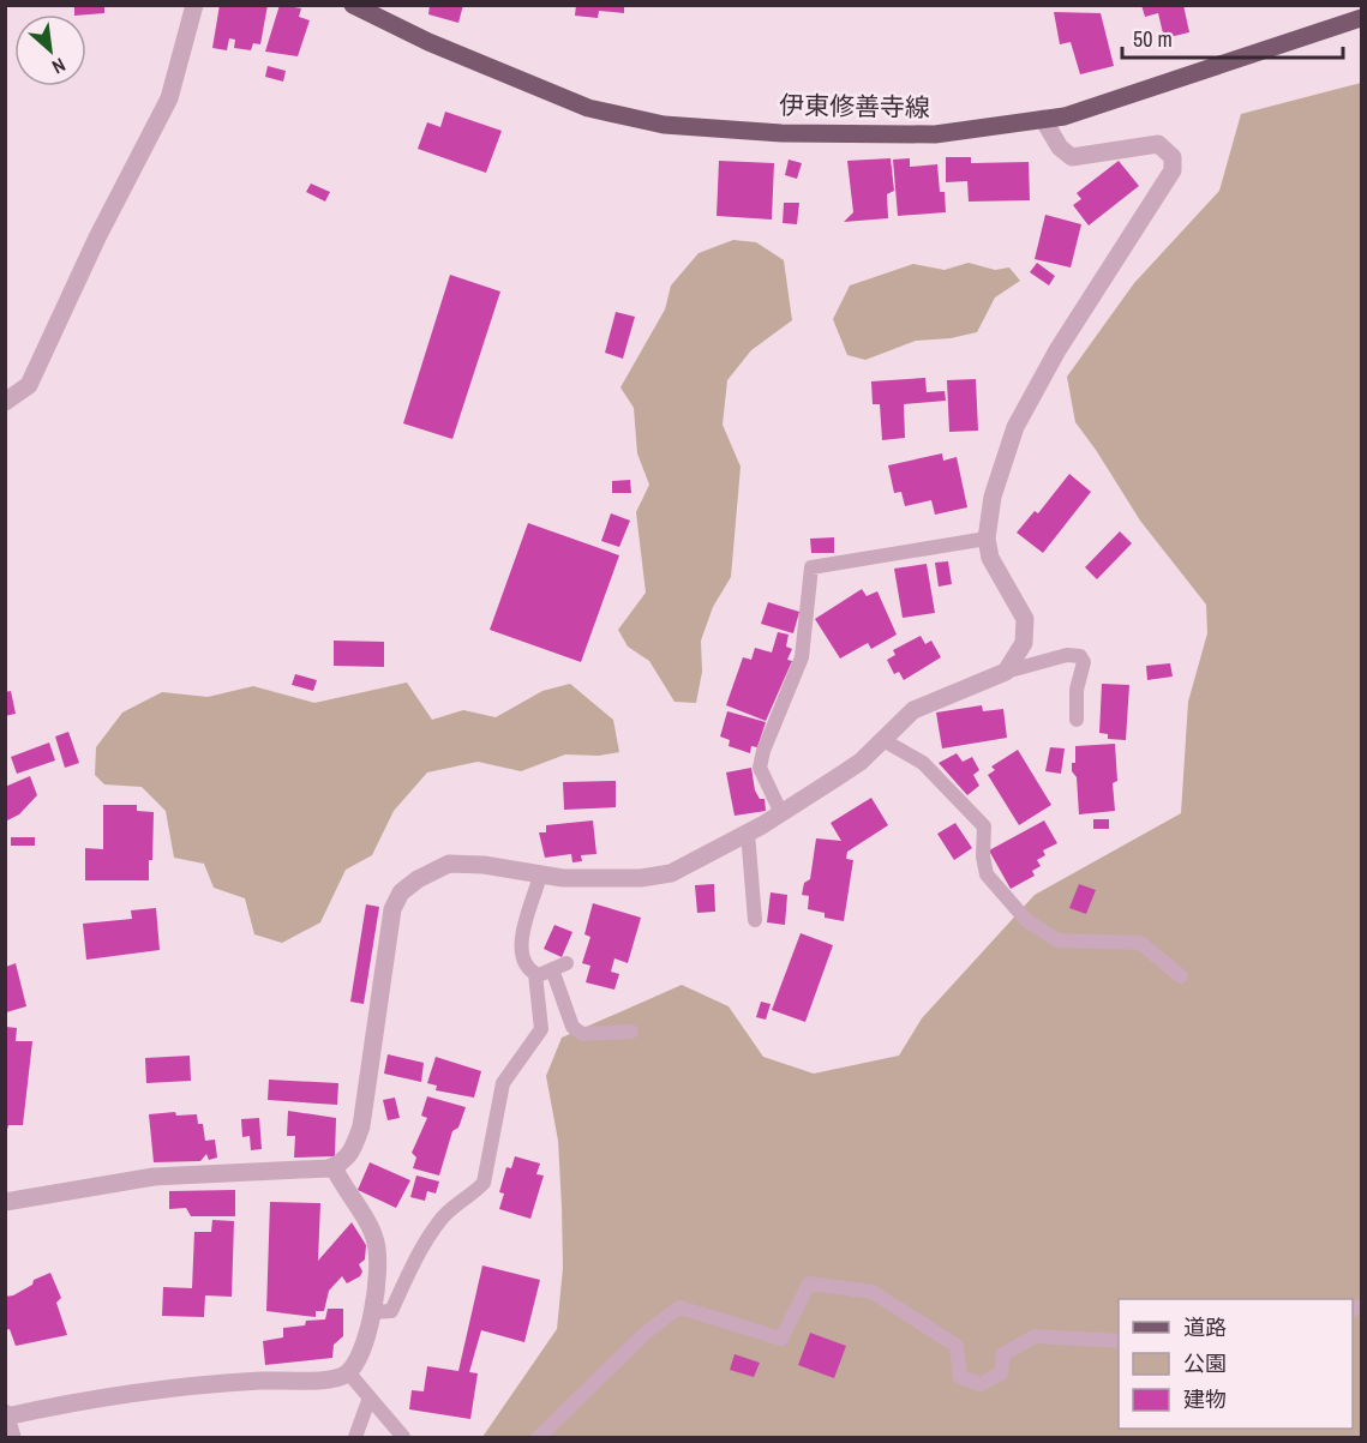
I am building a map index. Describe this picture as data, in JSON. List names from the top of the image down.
{
  "streets": {
    "main road": ["伊東修善寺線"]
  },
  "legend": ["道路", "公園", "建物"],
  "scale_bar": "50 m",
  "north": "bottom right"
}
